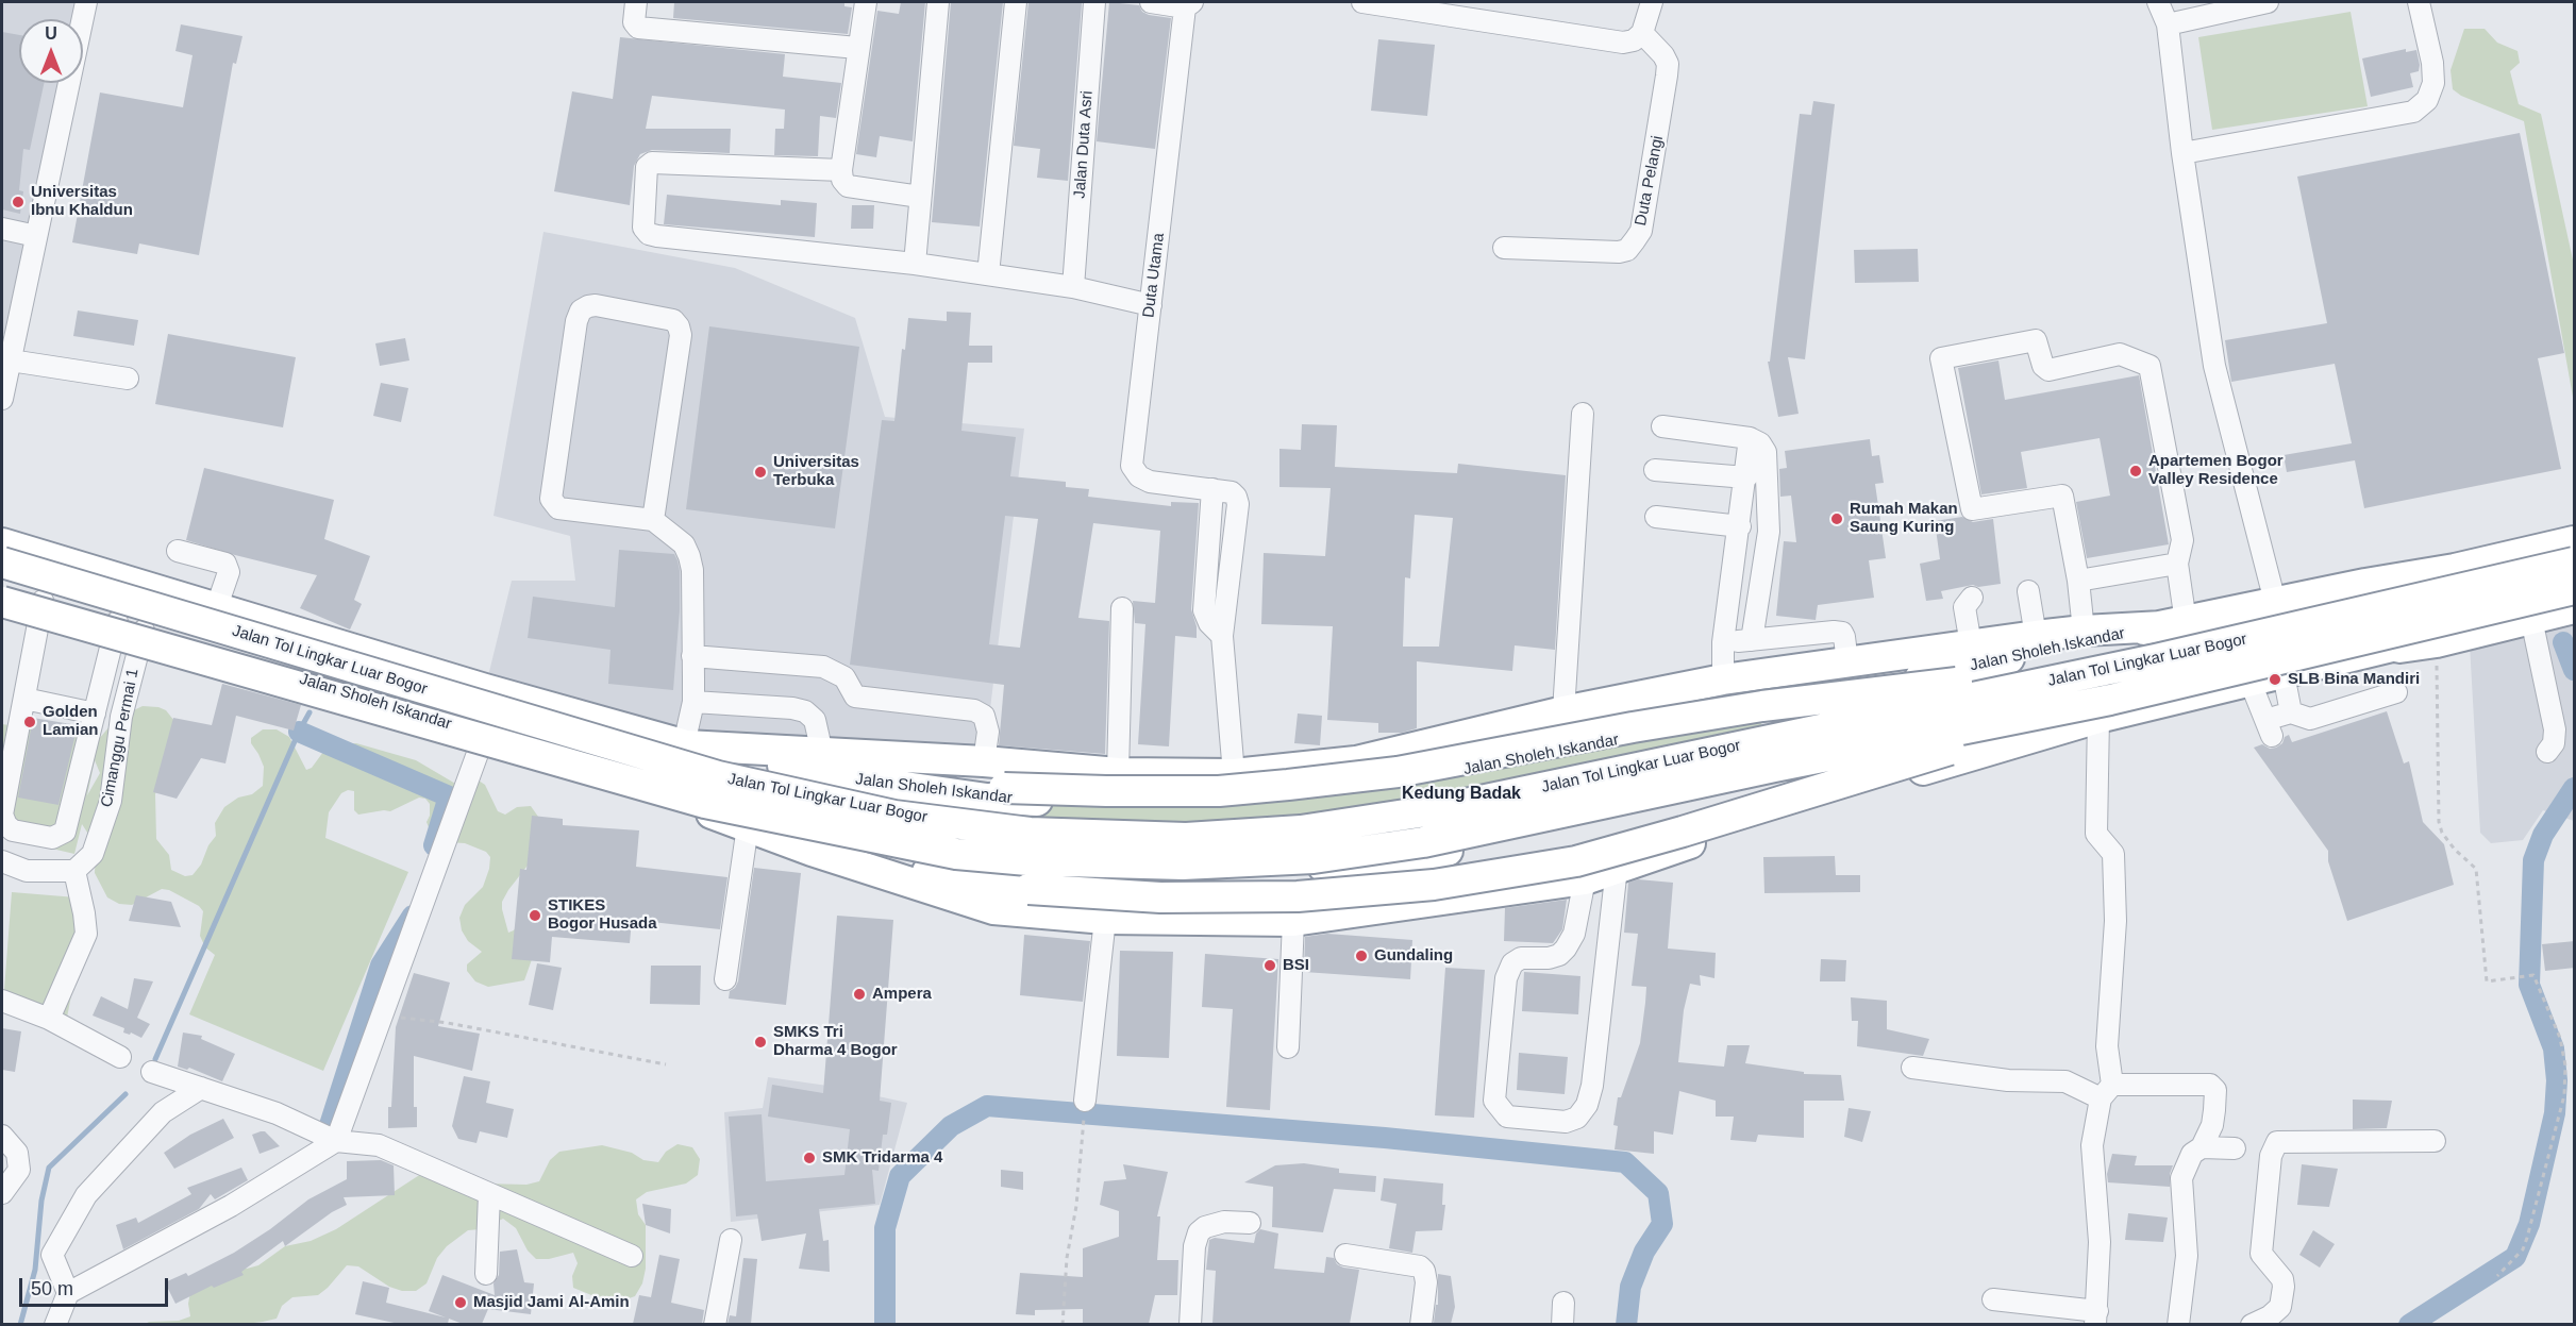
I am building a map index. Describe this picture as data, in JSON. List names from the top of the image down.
{
  "streets": {
    "highway": ["Jalan Sholeh Iskandar", "Jalan Tol Lingkar Luar Bogor"],
    "street": [
      "Jalan Duta Asri",
      "Duta Pelangi",
      "Duta Utama",
      "Cimanggu Permai 1"
    ]
  },
  "crossings": [
    ["Duta Utama", "Jalan Sholeh Iskandar"],
    ["Jalan Sholeh Iskandar", "Jalan Tol Lingkar Luar Bogor"],
    ["Jalan Sholeh Iskandar", "Cimanggu Permai 1"]
  ],
  "districts": ["Kedung Badak"],
  "places": [
    "Universitas Ibnu Khaldun",
    "Apartemen Bogor Valley Residence",
    "Universitas Terbuka",
    "Rumah Makan Saung Kuring",
    "SLB Bina Mandiri",
    "Golden Lamian",
    "STIKES Bogor Husada",
    "Gundaling",
    "BSI",
    "Ampera",
    "SMKS Tri Dharma 4 Bogor",
    "SMK Tridarma 4",
    "Masjid Jami Al-Amin"
  ],
  "scale_bar": "50 m",
  "north": "top"
}
